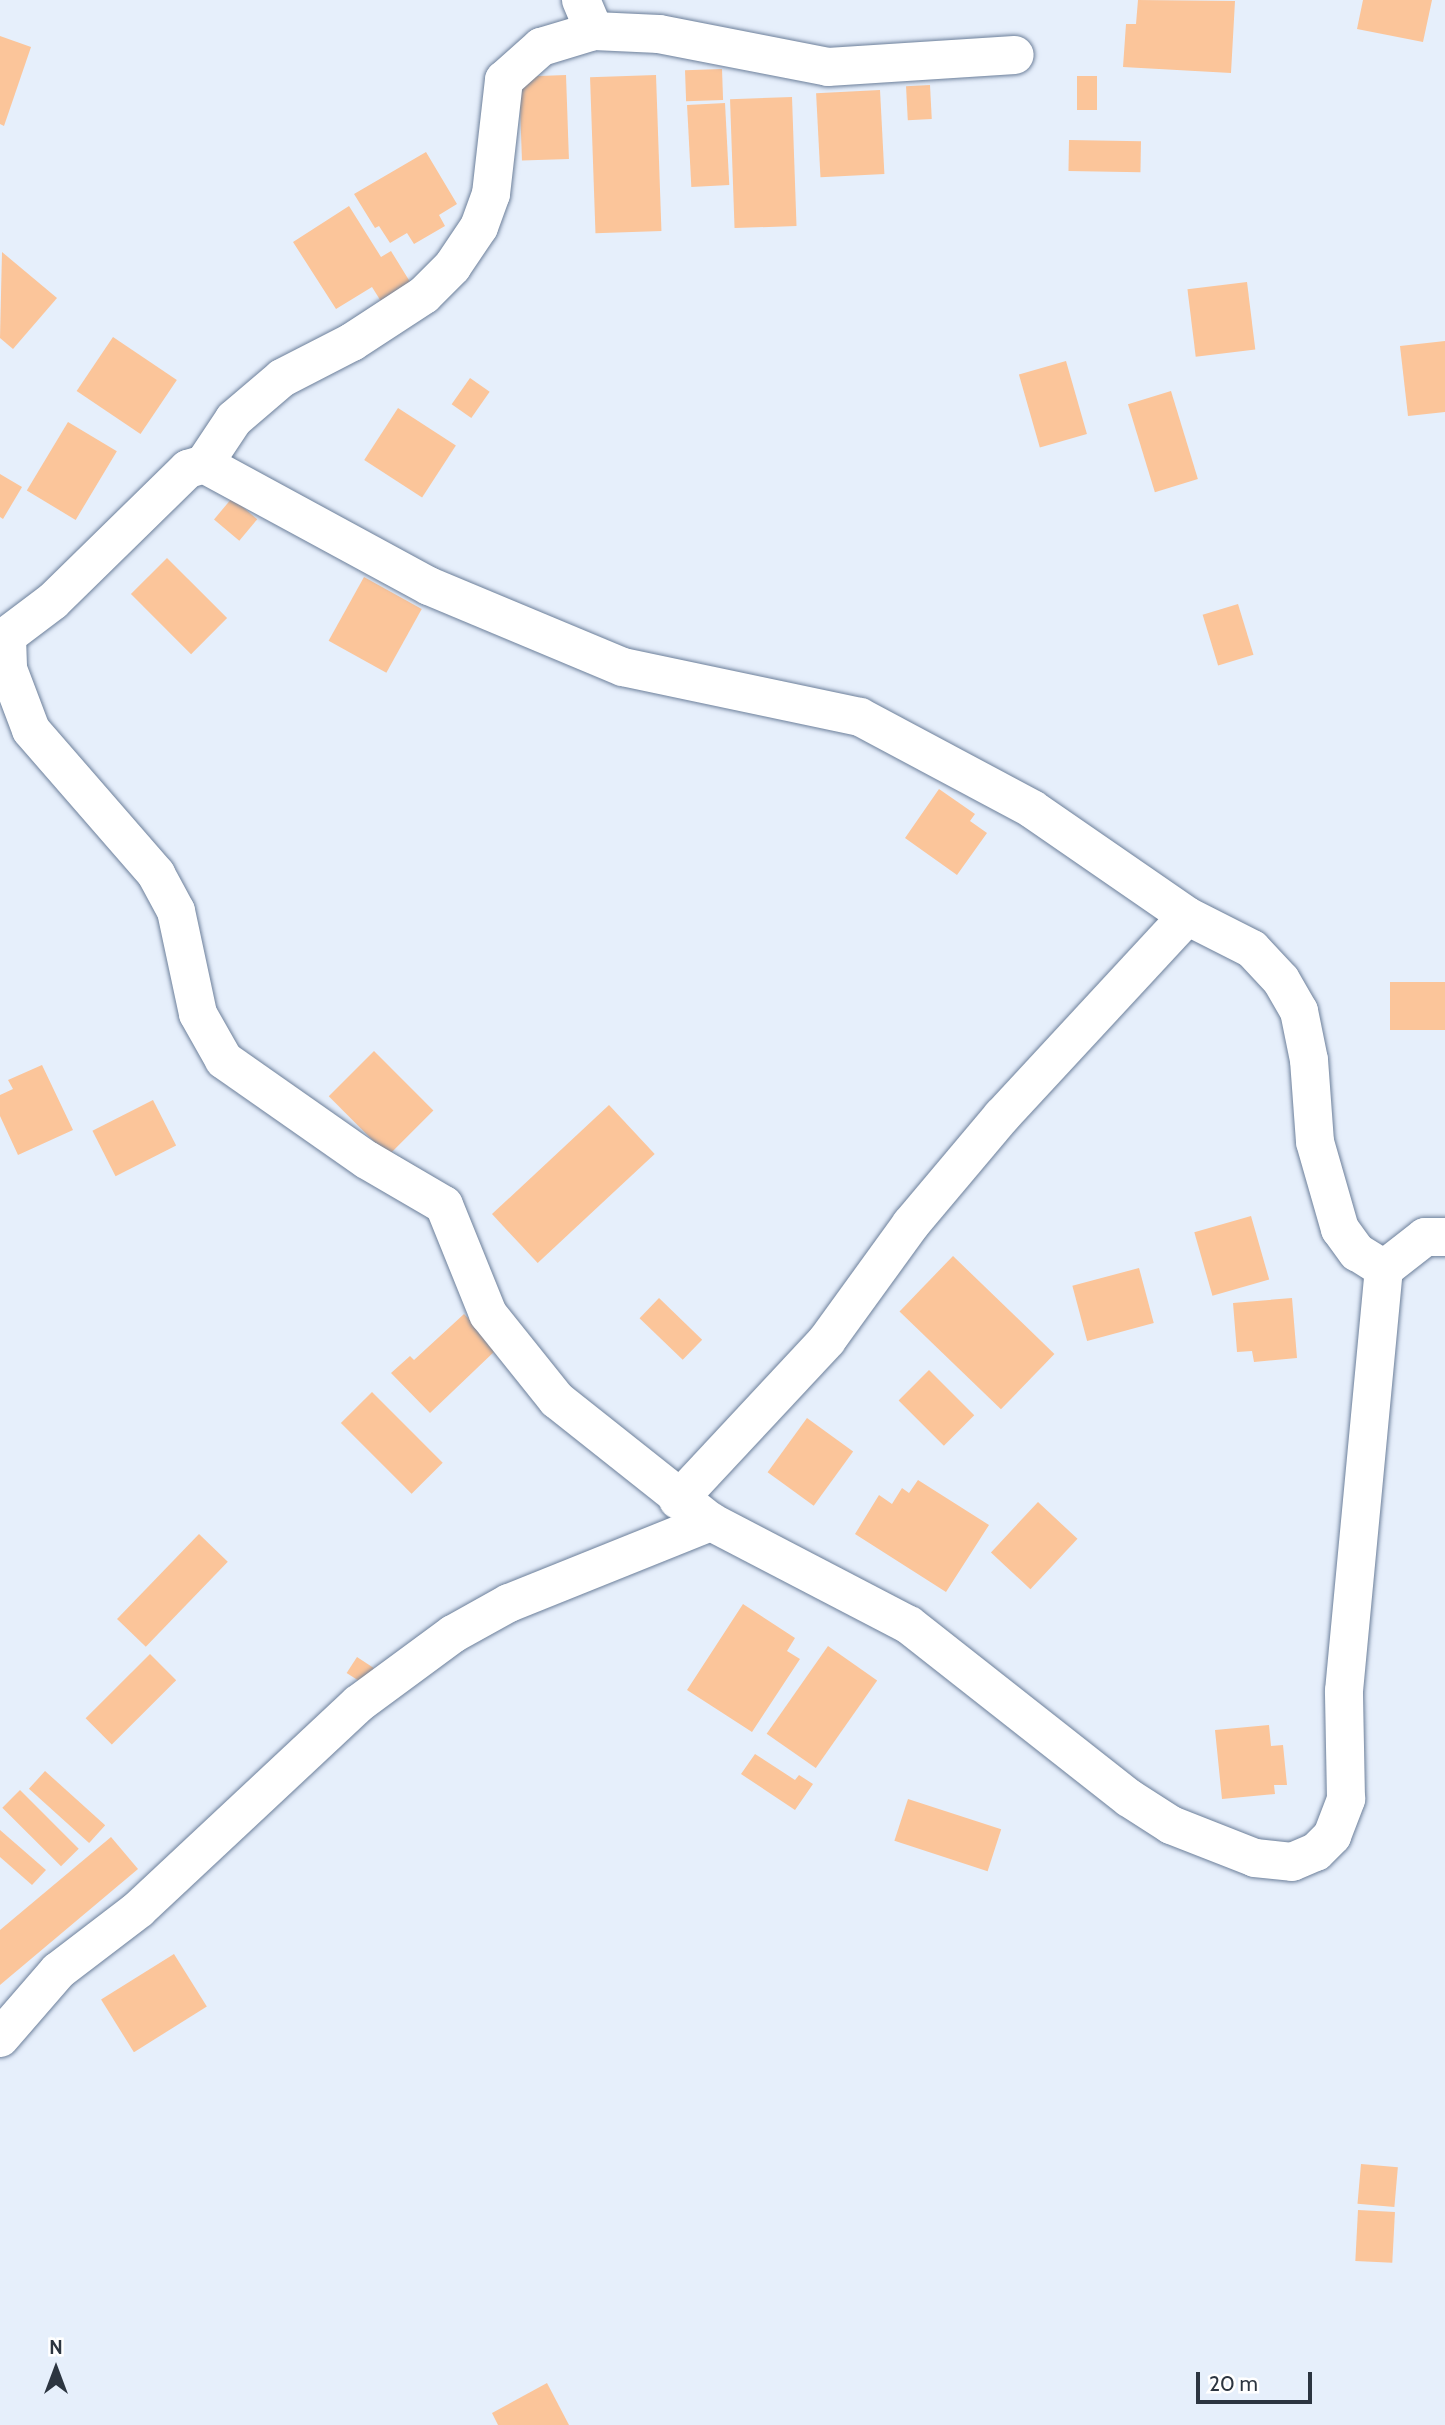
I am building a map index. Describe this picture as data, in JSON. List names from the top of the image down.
{
  "scale_bar": "20 m",
  "north": "top"
}
